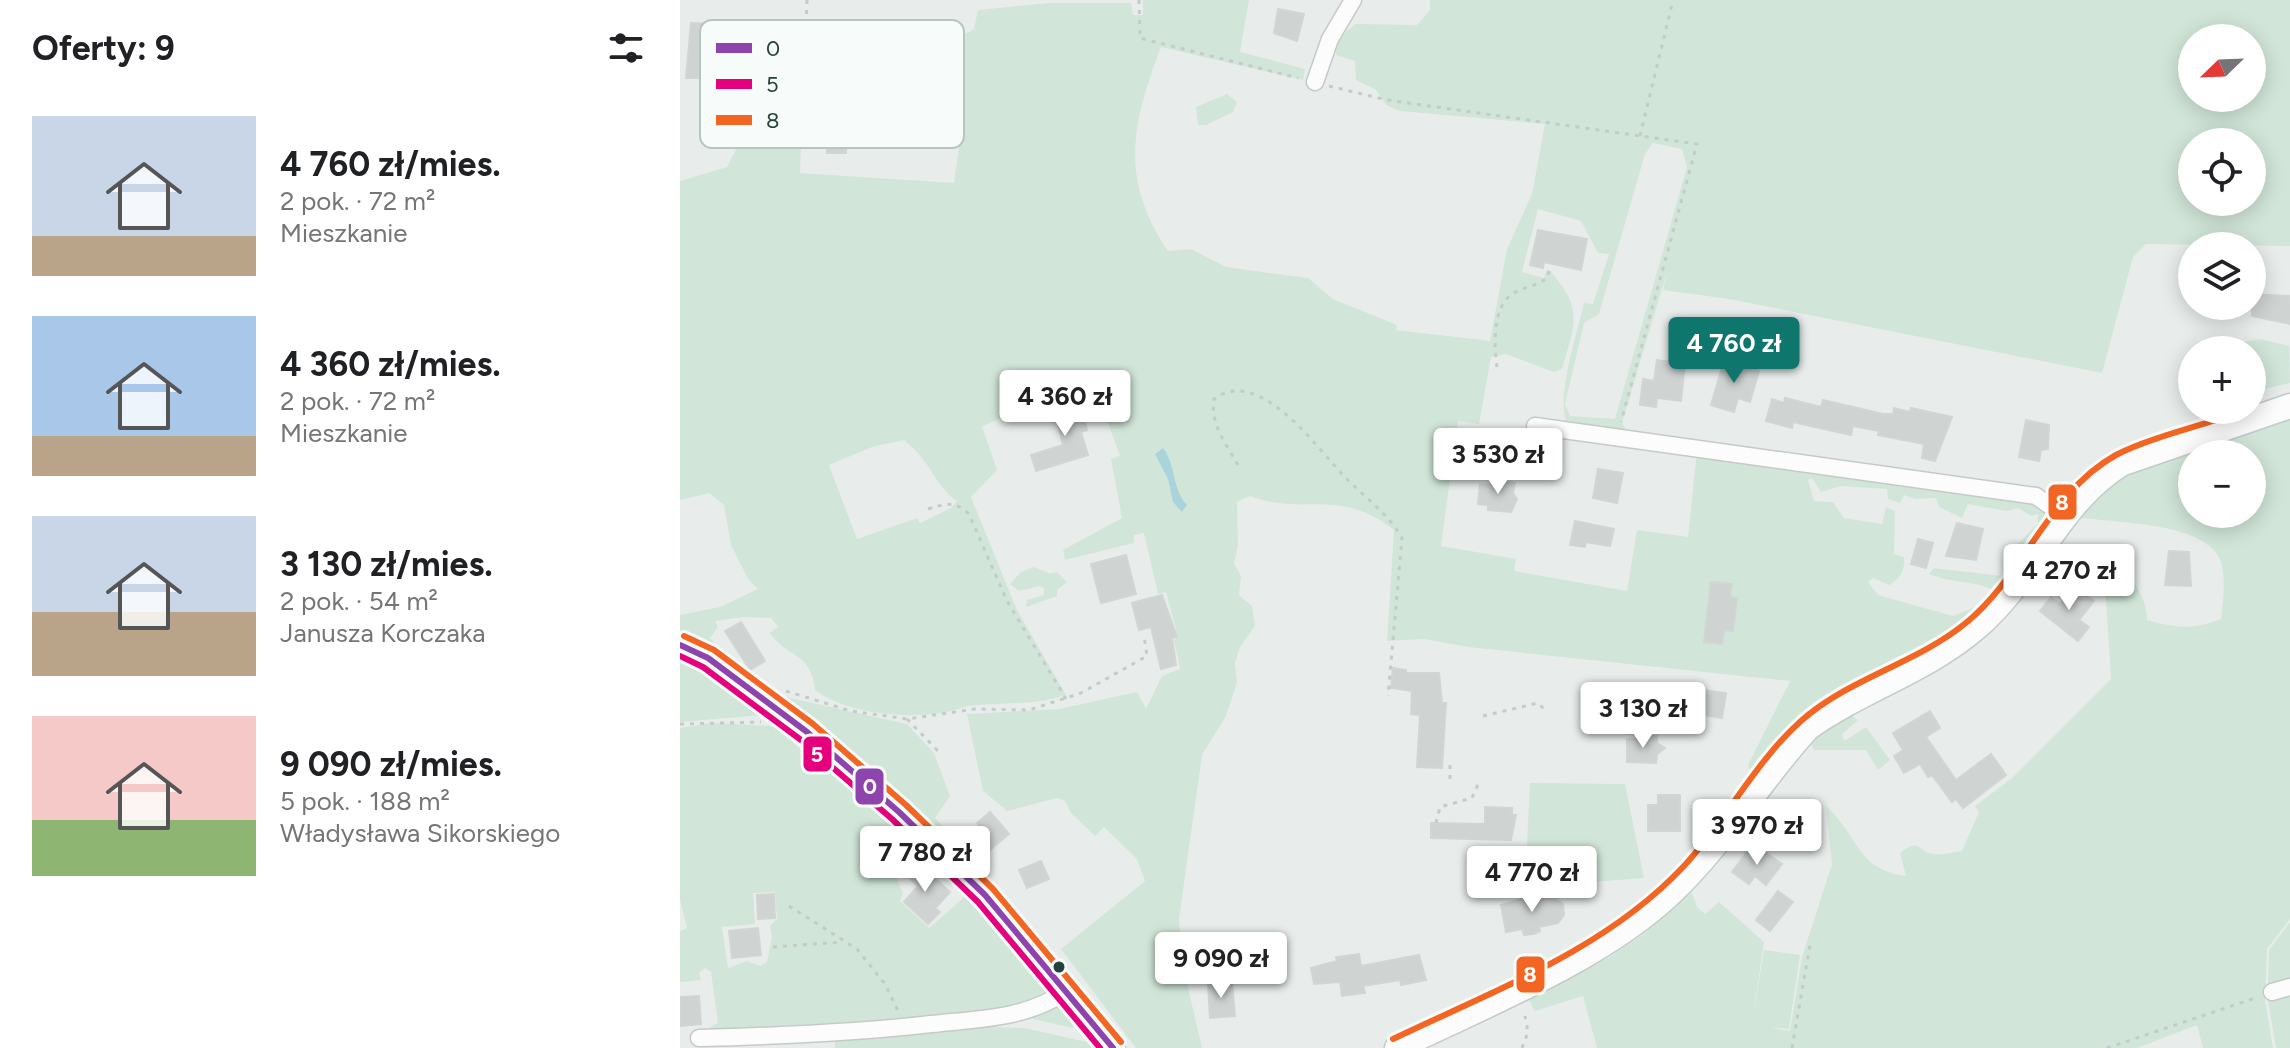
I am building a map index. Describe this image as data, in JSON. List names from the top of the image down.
{
  "lines": ["transit line 8", "transit line 0", "transit line 5"],
  "legend": ["0", "5", "8"],
  "north": "bottom left",
  "page": {
    "heading": "Oferty: 9",
    "map_buttons": ["+", "−"],
    "list": [
      {
        "name": "4 760 zł/mies.",
        "note": "2 pok. · 72 m² · Mieszkanie"
      },
      {
        "name": "4 360 zł/mies.",
        "note": "2 pok. · 72 m² · Mieszkanie"
      },
      {
        "name": "3 130 zł/mies.",
        "note": "2 pok. · 54 m² · Janusza Korczaka"
      },
      {
        "name": "9 090 zł/mies.",
        "note": "5 pok. · 188 m² · Władysława Sikorskiego"
      }
    ],
    "price": [
      "4 760 zł",
      "4 360 zł",
      "3 530 zł",
      "4 270 zł",
      "3 130 zł",
      "3 970 zł",
      "7 780 zł",
      "4 770 zł",
      "9 090 zł"
    ]
  }
}
